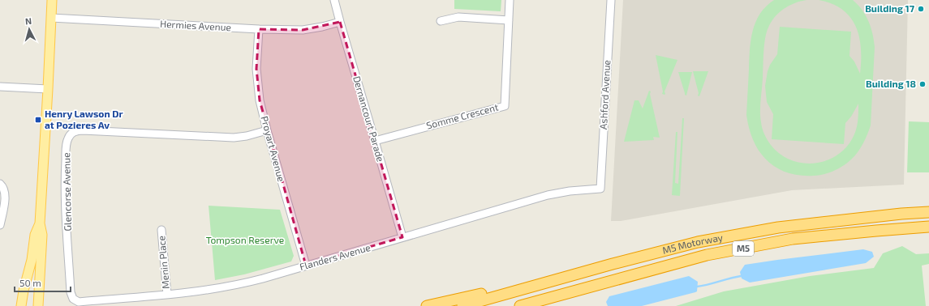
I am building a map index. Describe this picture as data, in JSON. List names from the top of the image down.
{
  "streets": {
    "highway": ["M5 Motorway", "M5"],
    "street": [
      "Hermies Avenue",
      "Ashford Avenue",
      "Somme Crescent",
      "Dernancourt Parade",
      "Proyart Avenue",
      "Glencorse Avenue",
      "Flanders Avenue",
      "Menin Place"
    ]
  },
  "crossings": [
    ["Hermies Avenue", "Dernancourt Parade"],
    ["Hermies Avenue", "Proyart Avenue"],
    ["Ashford Avenue", "Flanders Avenue"],
    ["Somme Crescent", "Dernancourt Parade"],
    ["Dernancourt Parade", "Flanders Avenue"],
    ["Proyart Avenue", "Glencorse Avenue"],
    ["Proyart Avenue", "Flanders Avenue"],
    ["Glencorse Avenue", "Flanders Avenue"],
    ["Flanders Avenue", "Menin Place"]
  ],
  "parks": ["Tompson Reserve"],
  "places": {
    "other": ["Building 17", "Building 18"],
    "transit": ["Henry Lawson Dr at Pozieres Av"]
  },
  "scale_bar": "50 m",
  "north": "top"
}
